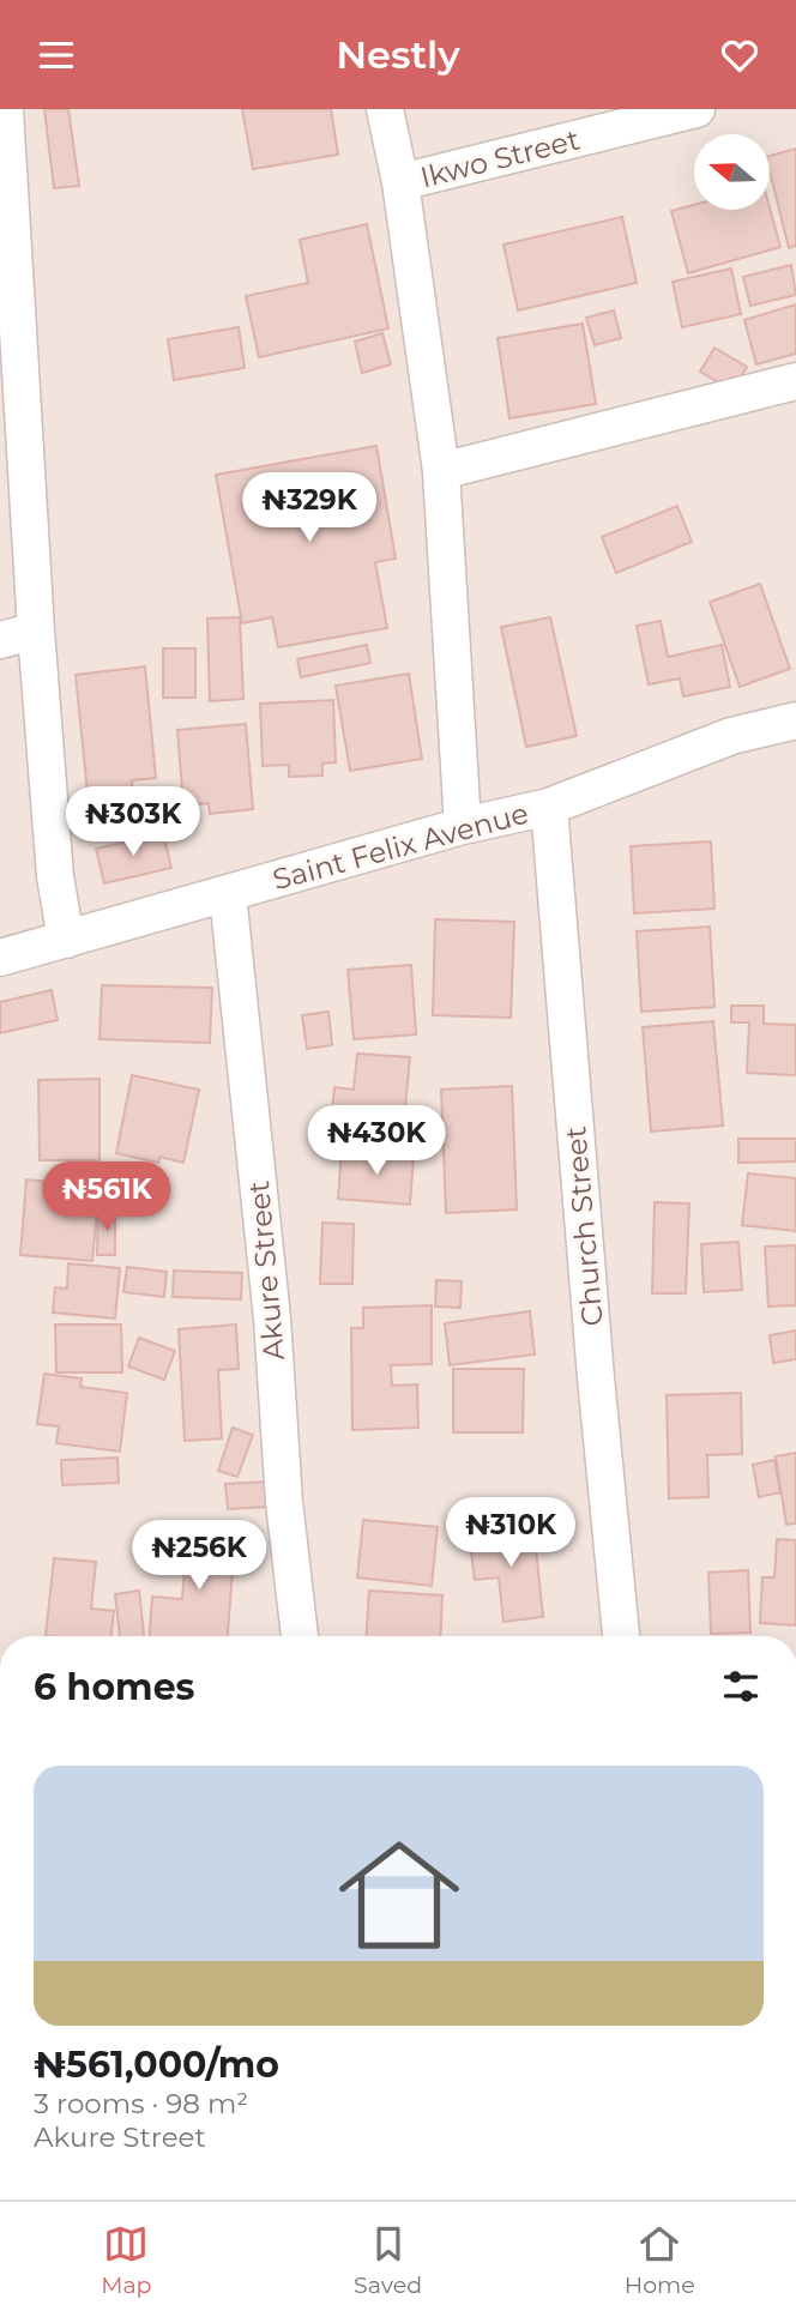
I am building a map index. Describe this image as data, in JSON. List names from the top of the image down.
{
  "streets": {
    "street": [
      "Ikwo Street",
      "Saint Felix Avenue",
      "Church Street",
      "Akure Street"
    ]
  },
  "crossings": [
    ["Saint Felix Avenue", "Church Street"],
    ["Saint Felix Avenue", "Akure Street"]
  ],
  "north": "left",
  "page": {
    "header": "Nestly",
    "price": [
      "₦329K",
      "₦303K",
      "₦430K",
      "₦561K",
      "₦310K",
      "₦256K"
    ],
    "heading": "6 homes",
    "list": [
      {
        "name": "₦561,000/mo",
        "note": "3 rooms · 98 m² · Akure Street"
      }
    ],
    "tabs": ["Map", "Saved", "Home"]
  }
}
